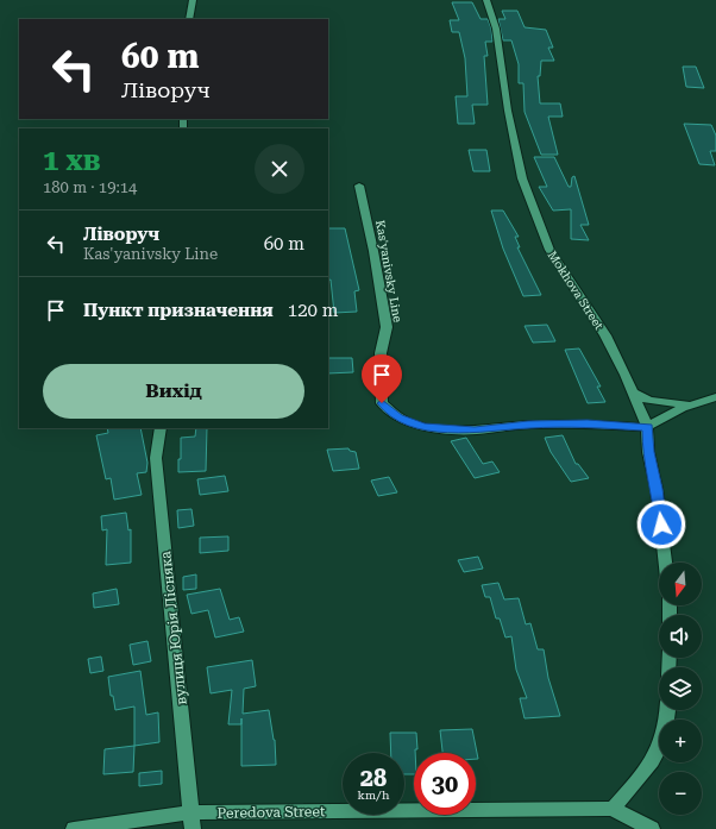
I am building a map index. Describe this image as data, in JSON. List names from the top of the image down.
{
  "streets": {
    "street": [
      "Kas'yanivsky Line",
      "Mokhova Street",
      "вулиця Юрія Лісняка",
      "Peredova Street"
    ]
  },
  "crossings": [
    ["Kas'yanivsky Line", "Mokhova Street"],
    ["вулиця Юрія Лісняка", "Peredova Street"]
  ],
  "north": "bottom",
  "page": {
    "turn": ["60 m", "Ліворуч"],
    "heading": ["1 хв", "180 m · 19:14"],
    "list": [
      {
        "name": "Ліворуч",
        "note": "Kas'yanivsky Line",
        "value": "60 m"
      },
      {
        "name": "Пункт призначення",
        "value": "120 m"
      }
    ],
    "buttons": "Вихід",
    "map_buttons": ["+", "−"],
    "speed": "28 km/h",
    "limit": "30"
  }
}
